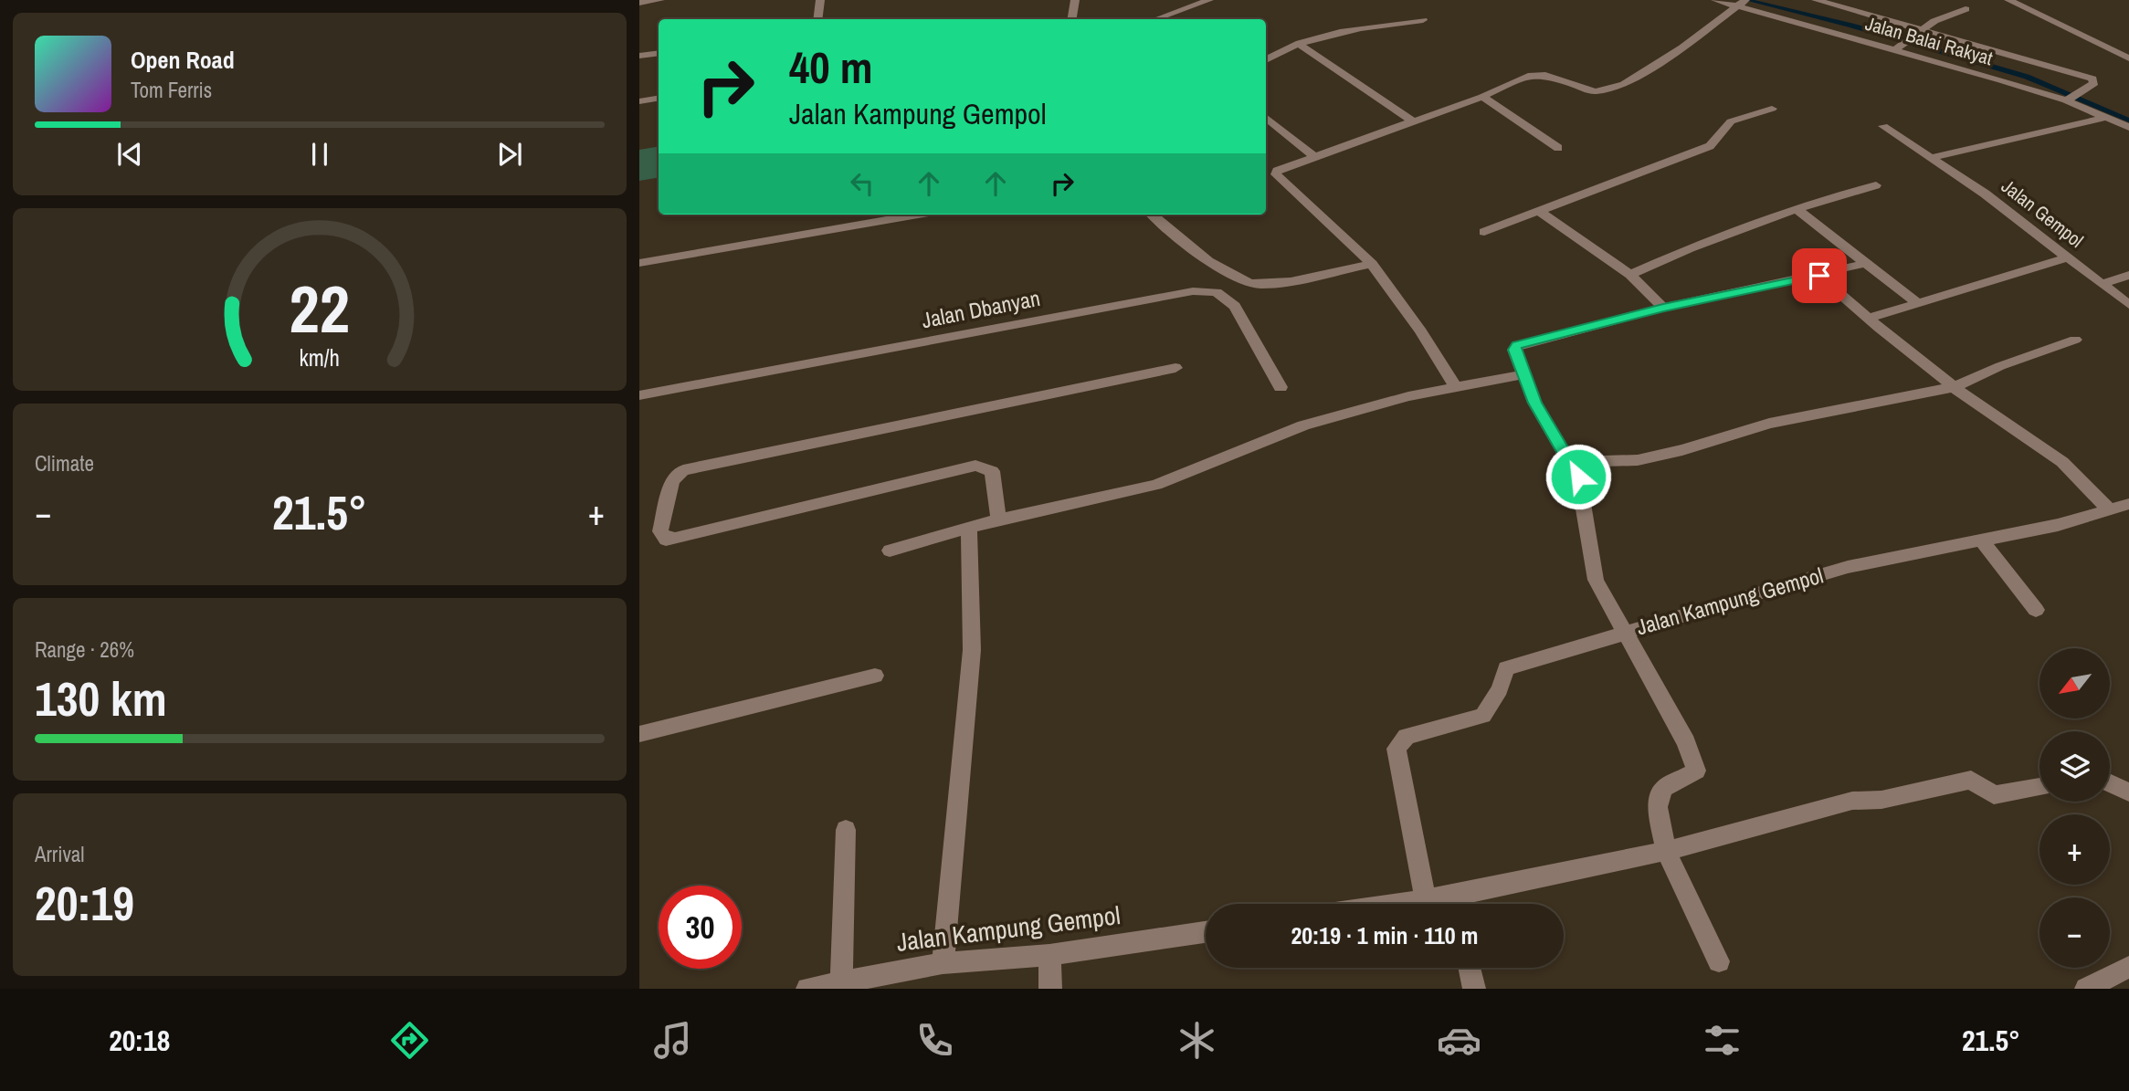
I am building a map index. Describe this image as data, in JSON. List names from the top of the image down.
{
  "streets": {
    "street": [
      "Jalan Balai Rakyat",
      "Jalan Gempol",
      "Jalan Dbanyan",
      "Jalan Kampung Gempol"
    ]
  },
  "north": "bottom left",
  "page": {
    "turn": ["40 m", "Jalan Kampung Gempol"],
    "song": ["Open Road", "Tom Ferris"],
    "tile": [
      "Climate",
      ["Range · 26%", "130 km"],
      ["Arrival", "20:19"]
    ],
    "heat": ["−", "21.5°", "+"],
    "map_buttons": ["+", "−"],
    "limit": "30",
    "trip": "20:19 · 1 min · 110 m",
    "tabs": ["20:18", "21.5°"],
    "gauge": ["22", "km/h"]
  }
}
